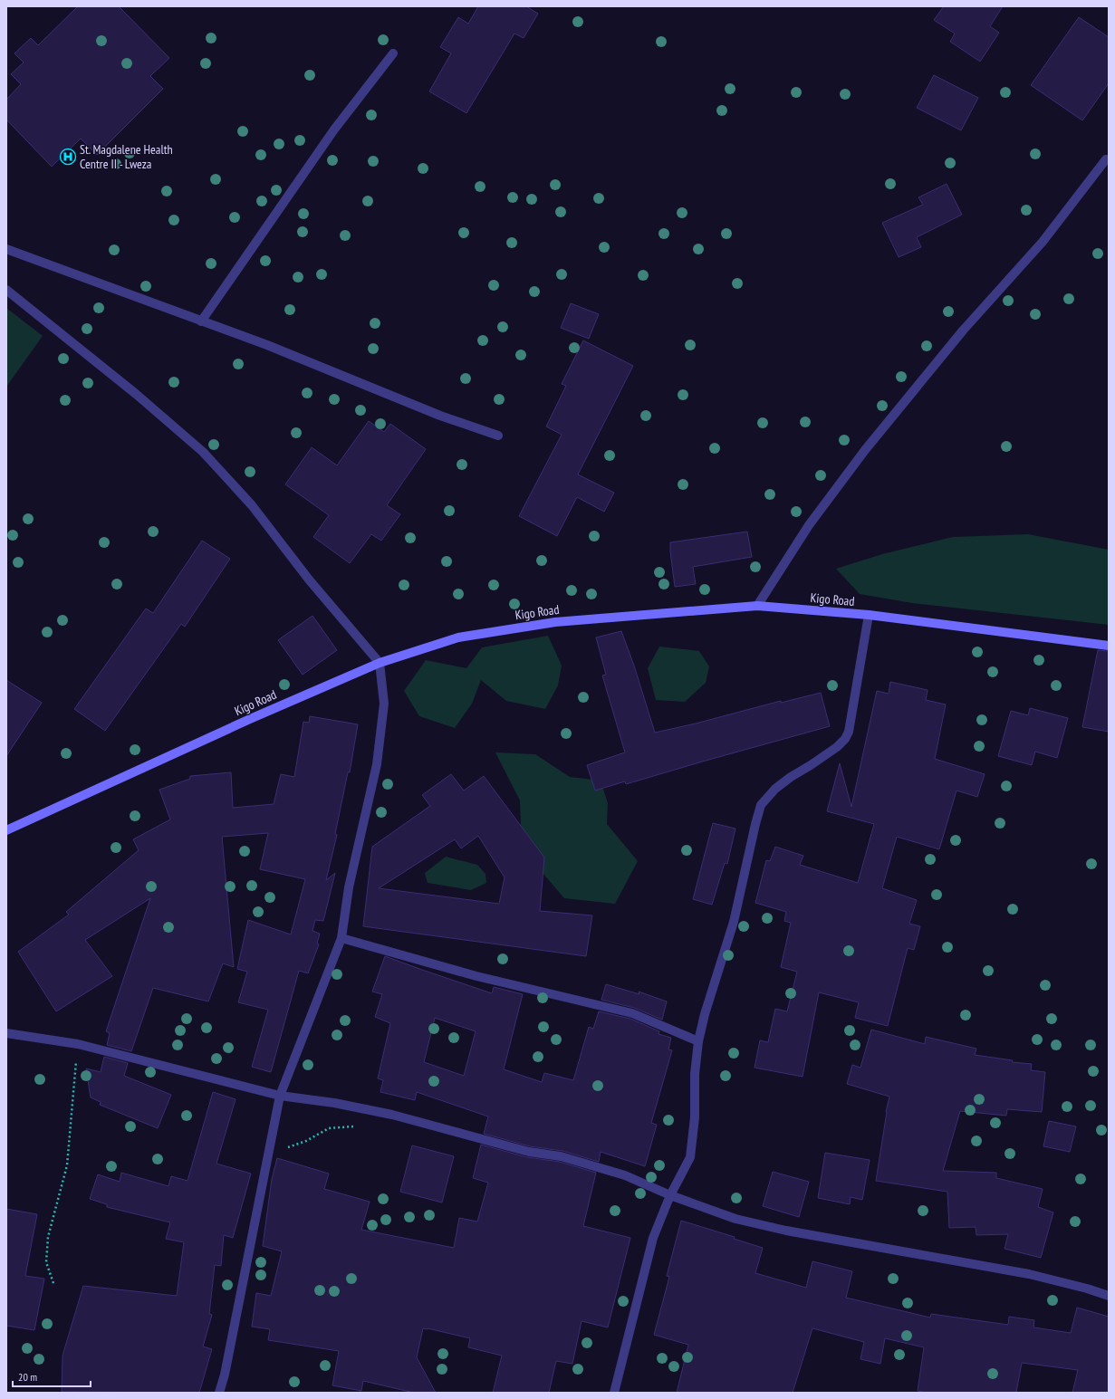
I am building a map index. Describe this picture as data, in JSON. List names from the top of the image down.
{
  "streets": {
    "street": ["Kigo Road"]
  },
  "places": {
    "hospital": ["St. Magdalene Health Centre II - Lweza"]
  },
  "scale_bar": "20 m"
}
